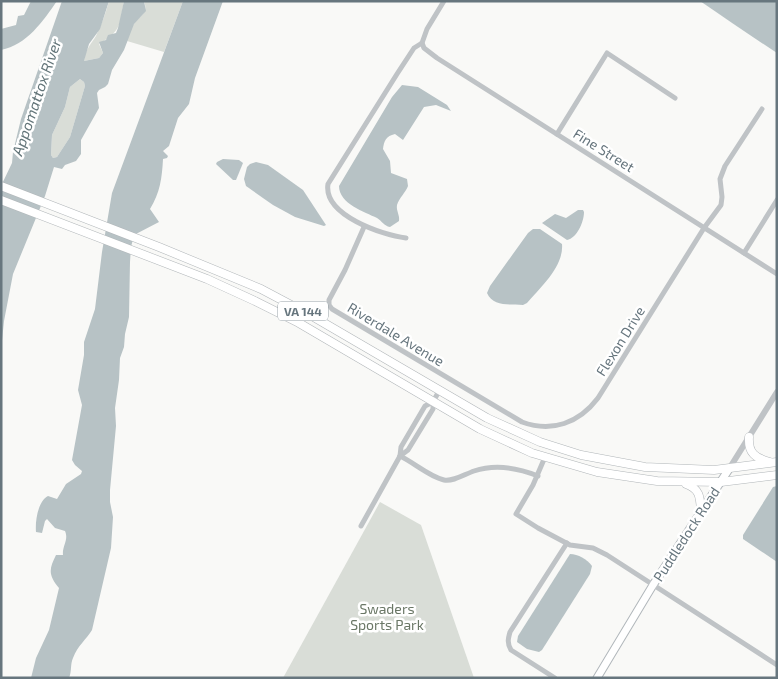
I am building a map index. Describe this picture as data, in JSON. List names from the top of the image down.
{
  "streets": {
    "main road": ["VA 144", "Puddledock Road"],
    "street": ["Fine Street", "Riverdale Avenue", "Flexon Drive"]
  },
  "crossings": [
    ["Fine Street", "Flexon Drive"],
    ["VA 144", "Puddledock Road"],
    ["Riverdale Avenue", "Flexon Drive"]
  ],
  "water": ["Appomattox River"],
  "parks": ["Swaders Sports Park"]
}
